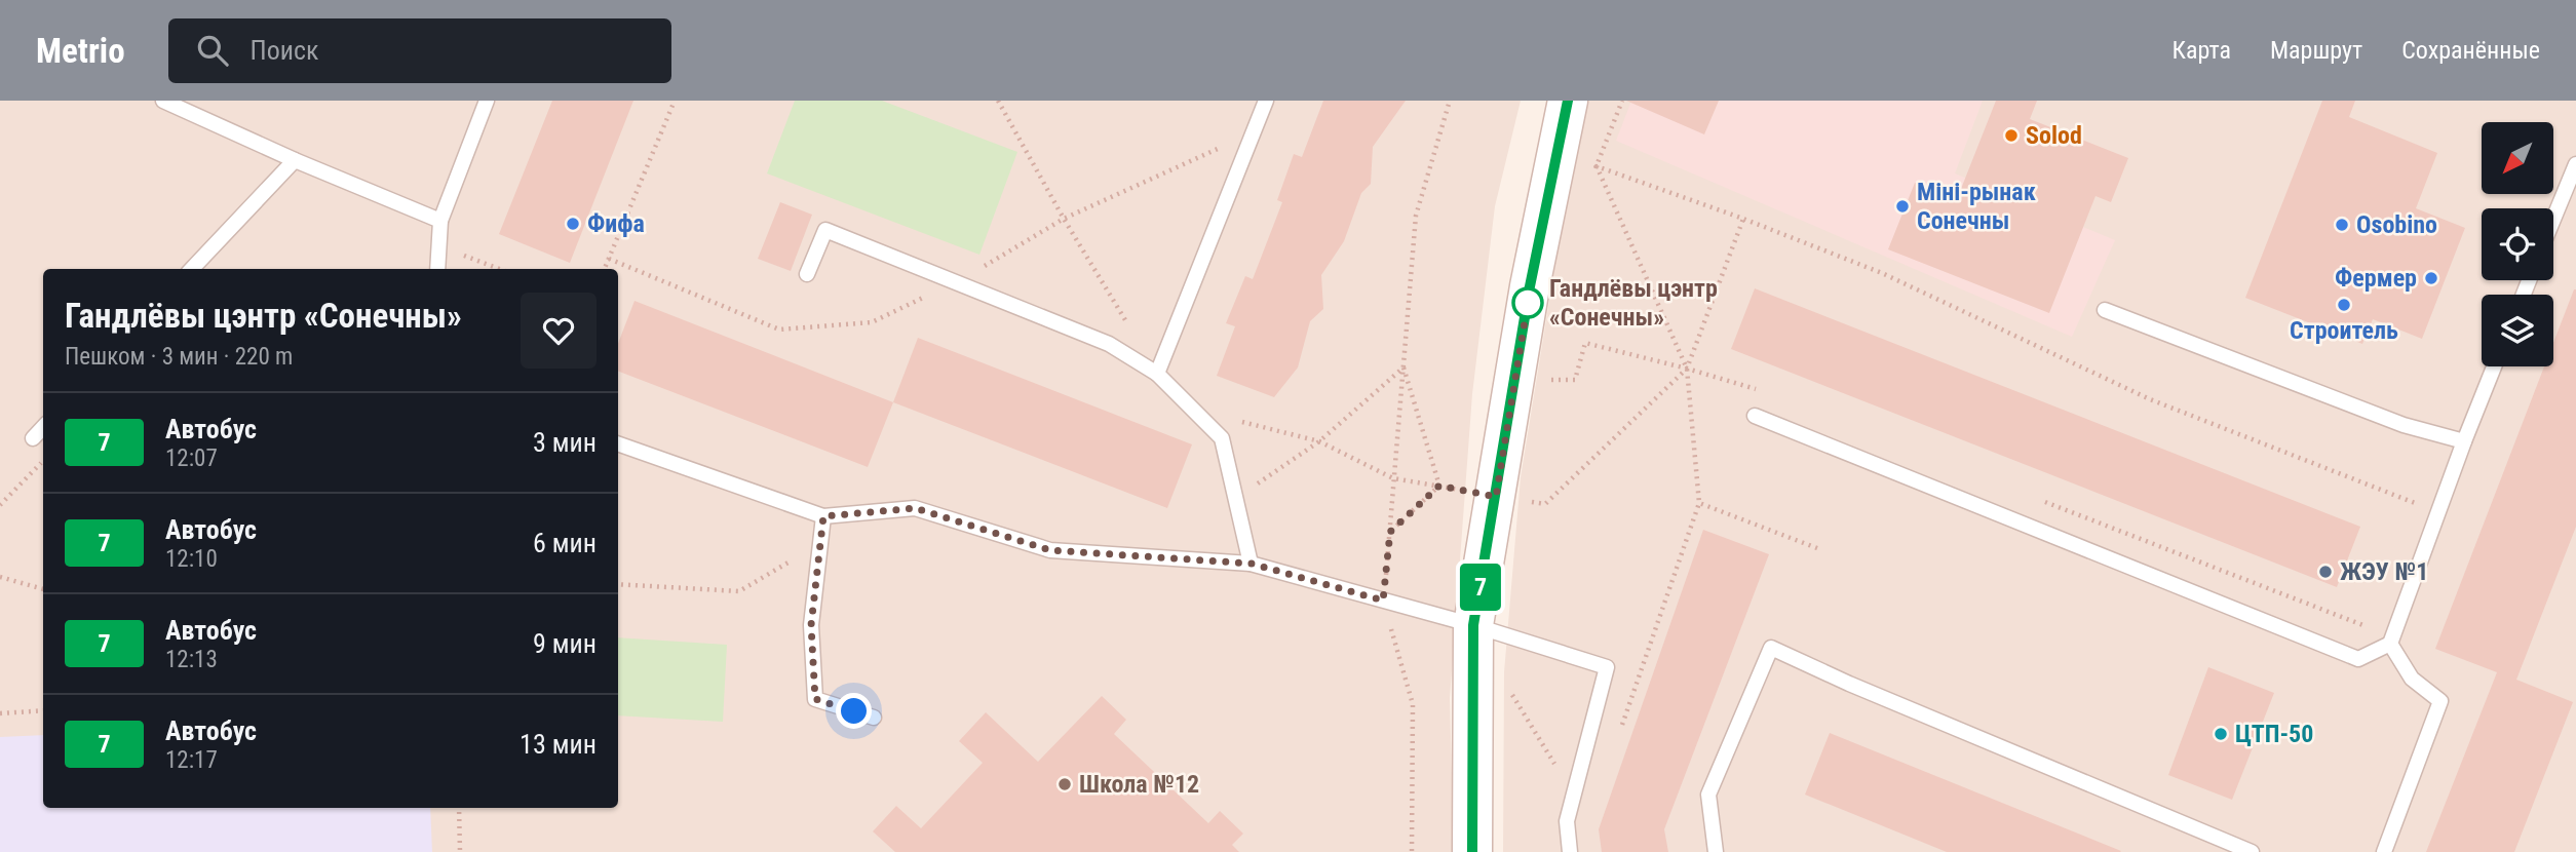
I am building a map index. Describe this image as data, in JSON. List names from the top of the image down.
{
  "places": [
    "Solod",
    "Міні-рынак Сонечны",
    "Фифа",
    "Osobino",
    "Фермер",
    "Гандлёвы цэнтр «Сонечны»",
    "Строитель",
    "ЖЭУ №1",
    "ЦТП-50",
    "Школа №12"
  ],
  "lines": ["bus line 7"],
  "north": "bottom left",
  "page": {
    "header": "Metrio",
    "search": "Поиск",
    "nav": ["Карта", "Маршрут", "Сохранённые"],
    "on_map": "7",
    "heading": ["Гандлёвы цэнтр «Сонечны»", "Пешком · 3 мин · 220 m"],
    "list": [
      {
        "mark": "7",
        "name": "Автобус",
        "note": "12:07",
        "value": "3 мин"
      },
      {
        "mark": "7",
        "name": "Автобус",
        "note": "12:10",
        "value": "6 мин"
      },
      {
        "mark": "7",
        "name": "Автобус",
        "note": "12:13",
        "value": "9 мин"
      },
      {
        "mark": "7",
        "name": "Автобус",
        "note": "12:17",
        "value": "13 мин"
      }
    ]
  }
}
